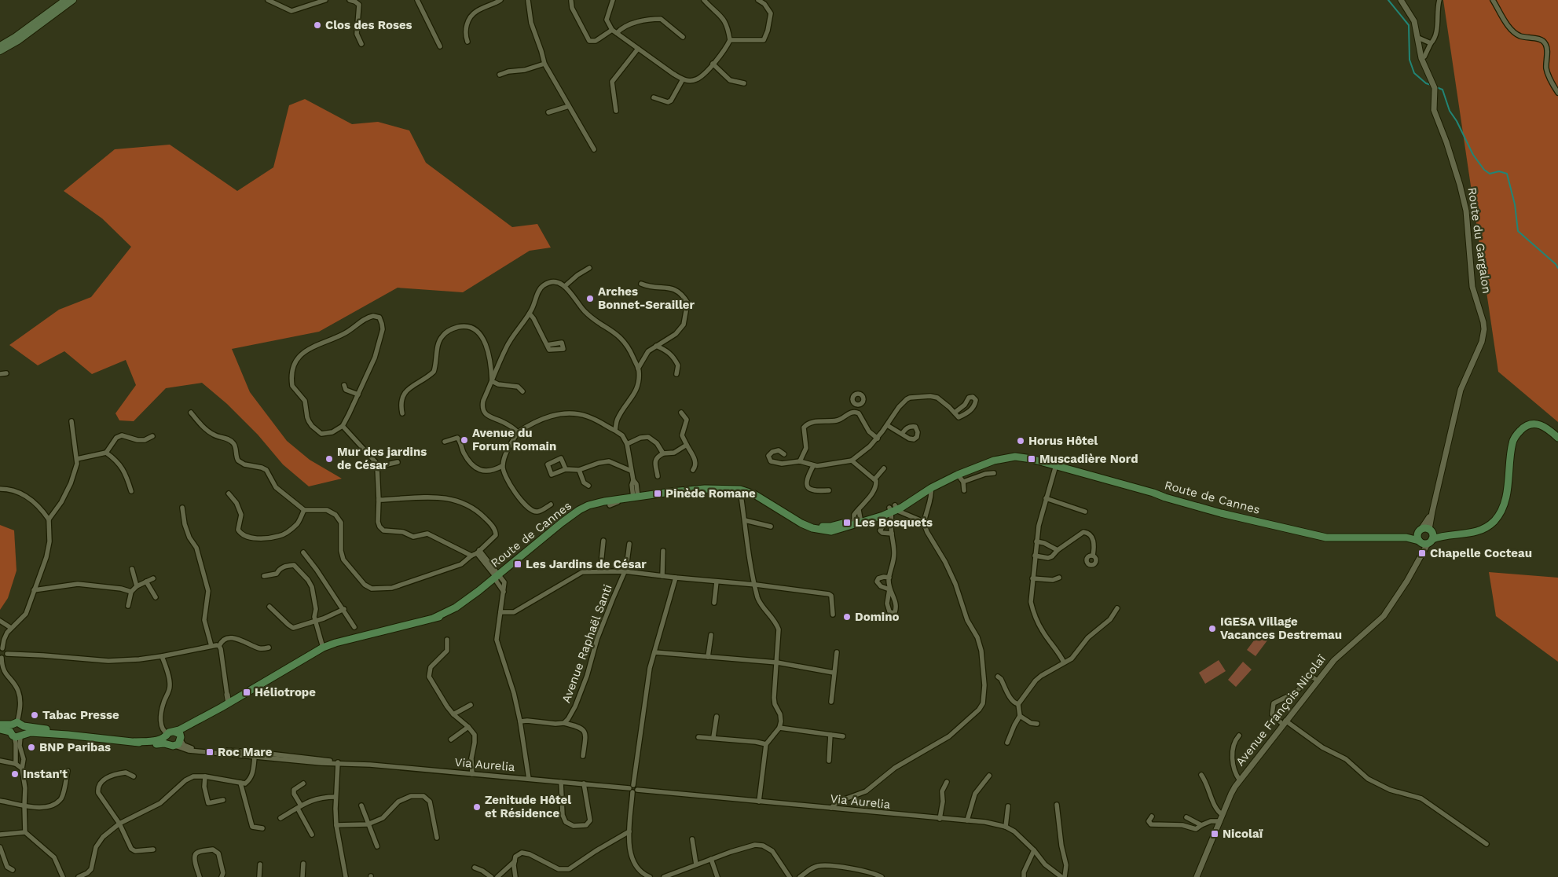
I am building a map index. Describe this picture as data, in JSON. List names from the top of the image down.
{
  "streets": {
    "main road": ["Route de Cannes"],
    "street": [
      "Route du Gargalon",
      "Avenue Raphaël Santi",
      "Avenue François Nicolaï",
      "Via Aurelia"
    ]
  },
  "crossings": [
    ["Route du Gargalon", "Route de Cannes"],
    ["Route du Gargalon", "Avenue François Nicolaï"],
    ["Route de Cannes", "Avenue François Nicolaï"],
    ["Route de Cannes", "Via Aurelia"]
  ],
  "places": {
    "other": [
      "Clos des Roses",
      "Arches Bonnet-Serailler",
      "Avenue du Forum Romain",
      "Horus Hôtel",
      "Mur des jardins de César",
      "Domino",
      "IGESA Village Vacances Destremau",
      "Tabac Presse",
      "BNP Paribas",
      "Instan't",
      "Zenitude Hôtel et Résidence"
    ],
    "transit": [
      "Muscadière Nord",
      "Pinède Romane",
      "Les Bosquets",
      "Chapelle Cocteau",
      "Les Jardins de César",
      "Héliotrope",
      "Roc Mare",
      "Nicolaï"
    ]
  }
}
